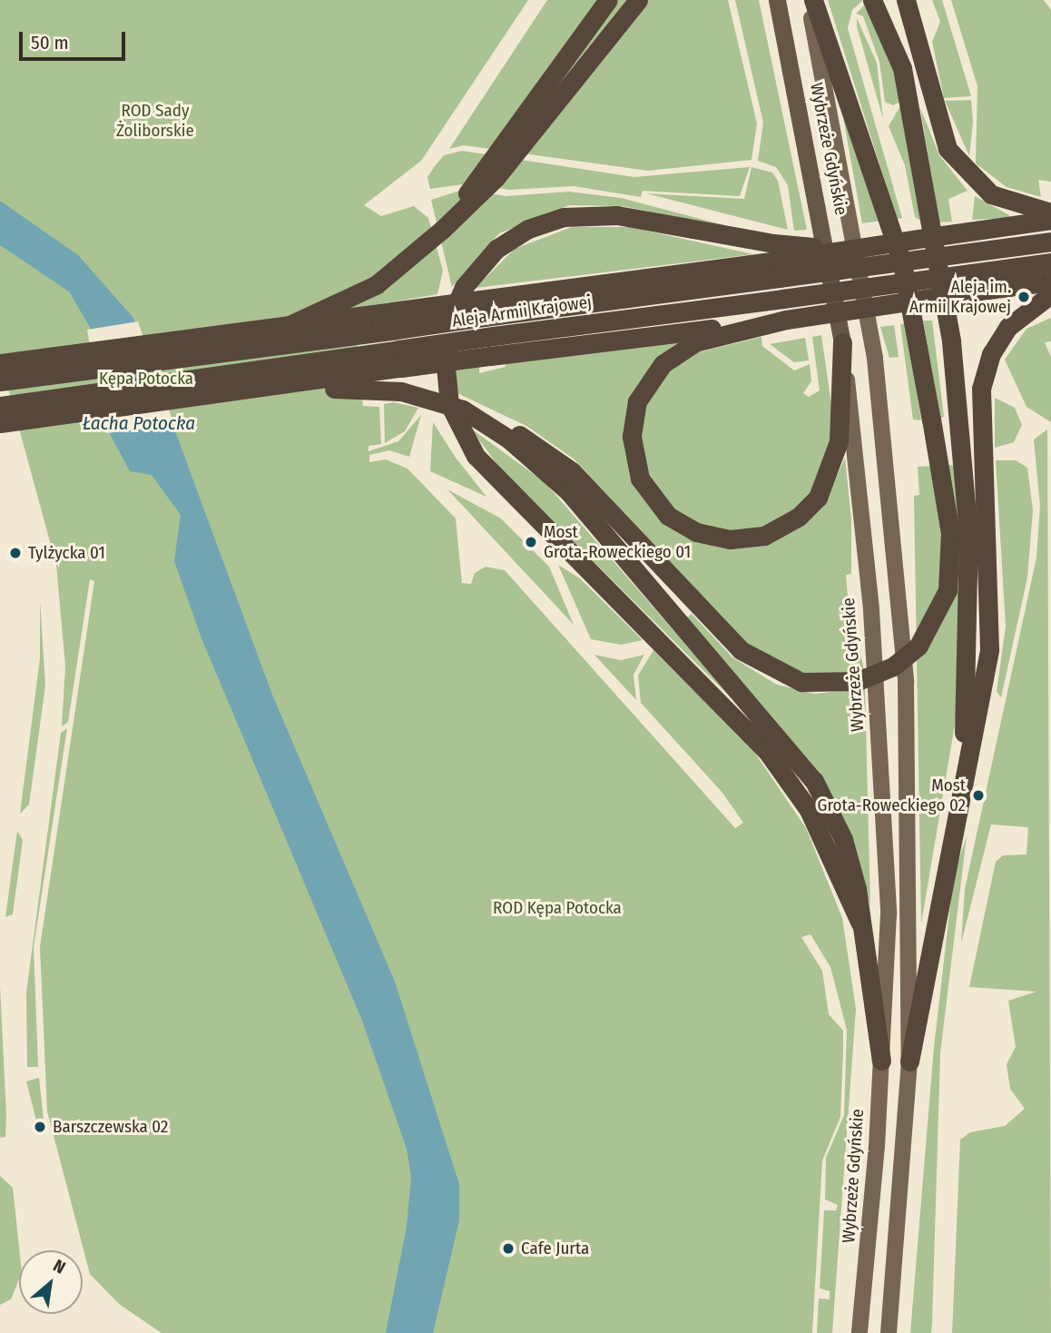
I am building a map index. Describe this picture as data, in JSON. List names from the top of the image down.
{
  "streets": {
    "highway": ["Wybrzeże Gdyńskie", "Aleja Armii Krajowej"]
  },
  "water": ["Łacha Potocka"],
  "parks": ["ROD Sady Żoliborskie", "Kępa Potocka", "ROD Kępa Potocka"],
  "places": [
    "Aleja im. Armii Krajowej",
    "Most Grota-Roweckiego 01",
    "Tylżycka 01",
    "Most Grota-Roweckiego 02",
    "Barszczewska 02",
    "Cafe Jurta"
  ],
  "scale_bar": "50 m",
  "north": "top right"
}
